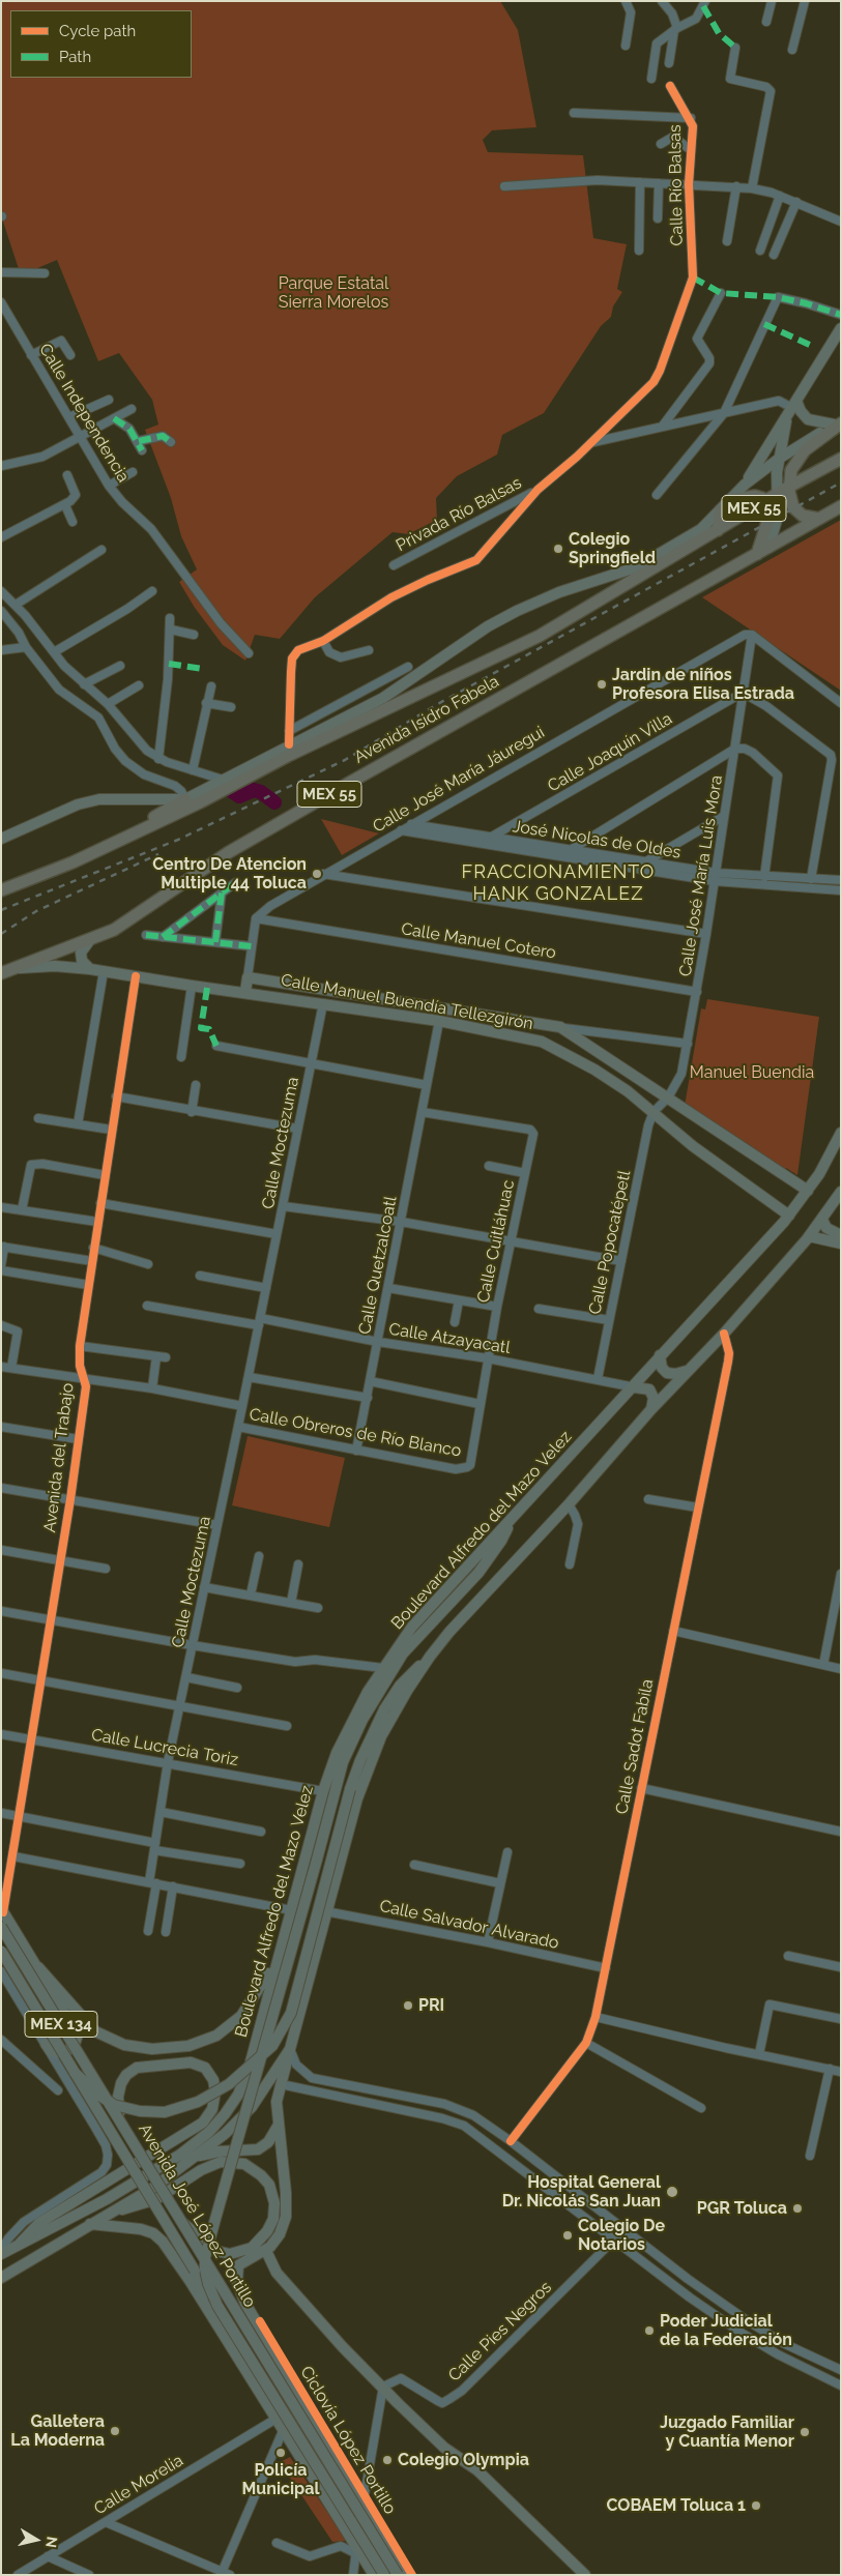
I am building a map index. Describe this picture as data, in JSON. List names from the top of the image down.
{
  "streets": {
    "highway": ["MEX 55", "Avenida Isidro Fabela"],
    "main road": [
      "Calle Manuel Buendía Tellezgirón",
      "Boulevard Alfredo del Mazo Velez",
      "MEX 134",
      "Avenida José López Portillo"
    ],
    "street": [
      "Calle Río Balsas",
      "Calle Independencia",
      "Privada Río Balsas",
      "Calle Joaquín Villa",
      "Calle José María Jáuregui",
      "José Nicolas de Oldes",
      "Calle José María Luis Mora",
      "Calle Manuel Cotero",
      "Calle Moctezuma",
      "Calle Cuitláhuac",
      "Calle Popocatépetl",
      "Calle Quetzalcoatl",
      "Calle Atzayacatl",
      "Calle Obreros de Río Blanco",
      "Avenida del Trabajo",
      "Calle Sadot Fabila",
      "Calle Lucrecia Toriz",
      "Calle Salvador Alvarado",
      "Calle Pies Negros",
      "Calle Morelia"
    ],
    "cycle path": ["Ciclovía López Portillo"]
  },
  "crossings": [
    ["Calle Río Balsas", "Privada Río Balsas"],
    ["Avenida Isidro Fabela", "Calle Manuel Buendía Tellezgirón"],
    ["Calle Joaquín Villa", "José Nicolas de Oldes"],
    ["Calle Joaquín Villa", "Calle José María Luis Mora"],
    ["Calle José María Jáuregui", "José Nicolas de Oldes"],
    ["Calle José María Jáuregui", "Calle José María Luis Mora"],
    ["Calle José María Jáuregui", "Calle Manuel Cotero"],
    ["José Nicolas de Oldes", "Calle José María Luis Mora"],
    ["Calle José María Luis Mora", "Calle Manuel Cotero"],
    ["Calle José María Luis Mora", "Calle Manuel Buendía Tellezgirón"],
    ["Calle José María Luis Mora", "Calle Popocatépetl"],
    ["Calle Manuel Buendía Tellezgirón", "Calle Moctezuma"],
    ["Calle Manuel Buendía Tellezgirón", "Calle Popocatépetl"],
    ["Calle Manuel Buendía Tellezgirón", "Calle Quetzalcoatl"],
    ["Calle Manuel Buendía Tellezgirón", "Avenida del Trabajo"],
    ["Calle Manuel Buendía Tellezgirón", "Boulevard Alfredo del Mazo Velez"],
    ["Calle Moctezuma", "Calle Atzayacatl"],
    ["Calle Moctezuma", "Calle Obreros de Río Blanco"],
    ["Calle Moctezuma", "Calle Lucrecia Toriz"],
    ["Calle Cuitláhuac", "Calle Quetzalcoatl"],
    ["Calle Cuitláhuac", "Calle Atzayacatl"],
    ["Calle Cuitláhuac", "Calle Obreros de Río Blanco"],
    ["Calle Popocatépetl", "Calle Atzayacatl"],
    ["Calle Quetzalcoatl", "Calle Atzayacatl"],
    ["Calle Quetzalcoatl", "Calle Obreros de Río Blanco"],
    ["Calle Atzayacatl", "Boulevard Alfredo del Mazo Velez"],
    ["Calle Obreros de Río Blanco", "Avenida del Trabajo"],
    ["Avenida del Trabajo", "Calle Lucrecia Toriz"],
    ["Boulevard Alfredo del Mazo Velez", "Calle Lucrecia Toriz"],
    ["Calle Sadot Fabila", "Calle Salvador Alvarado"]
  ],
  "districts": ["FRACCIONAMIENTO HANK GONZALEZ"],
  "parks": ["Parque Estatal Sierra Morelos", "Manuel Buendia"],
  "places": [
    "Colegio Springfield",
    "Jardin de niños Profesora Elisa Estrada",
    "Centro De Atencion Multiple 44 Toluca",
    "PRI",
    "Hospital General Dr. Nicolás San Juan",
    "PGR Toluca",
    "Colegio De Notarios",
    "Poder Judicial de la Federación",
    "Galletera La Moderna",
    "Juzgado Familiar y Cuantía Menor",
    "Policía Municipal",
    "Colegio Olympia",
    "COBAEM Toluca 1"
  ],
  "legend": ["Cycle path", "Path"],
  "north": "right"
}
